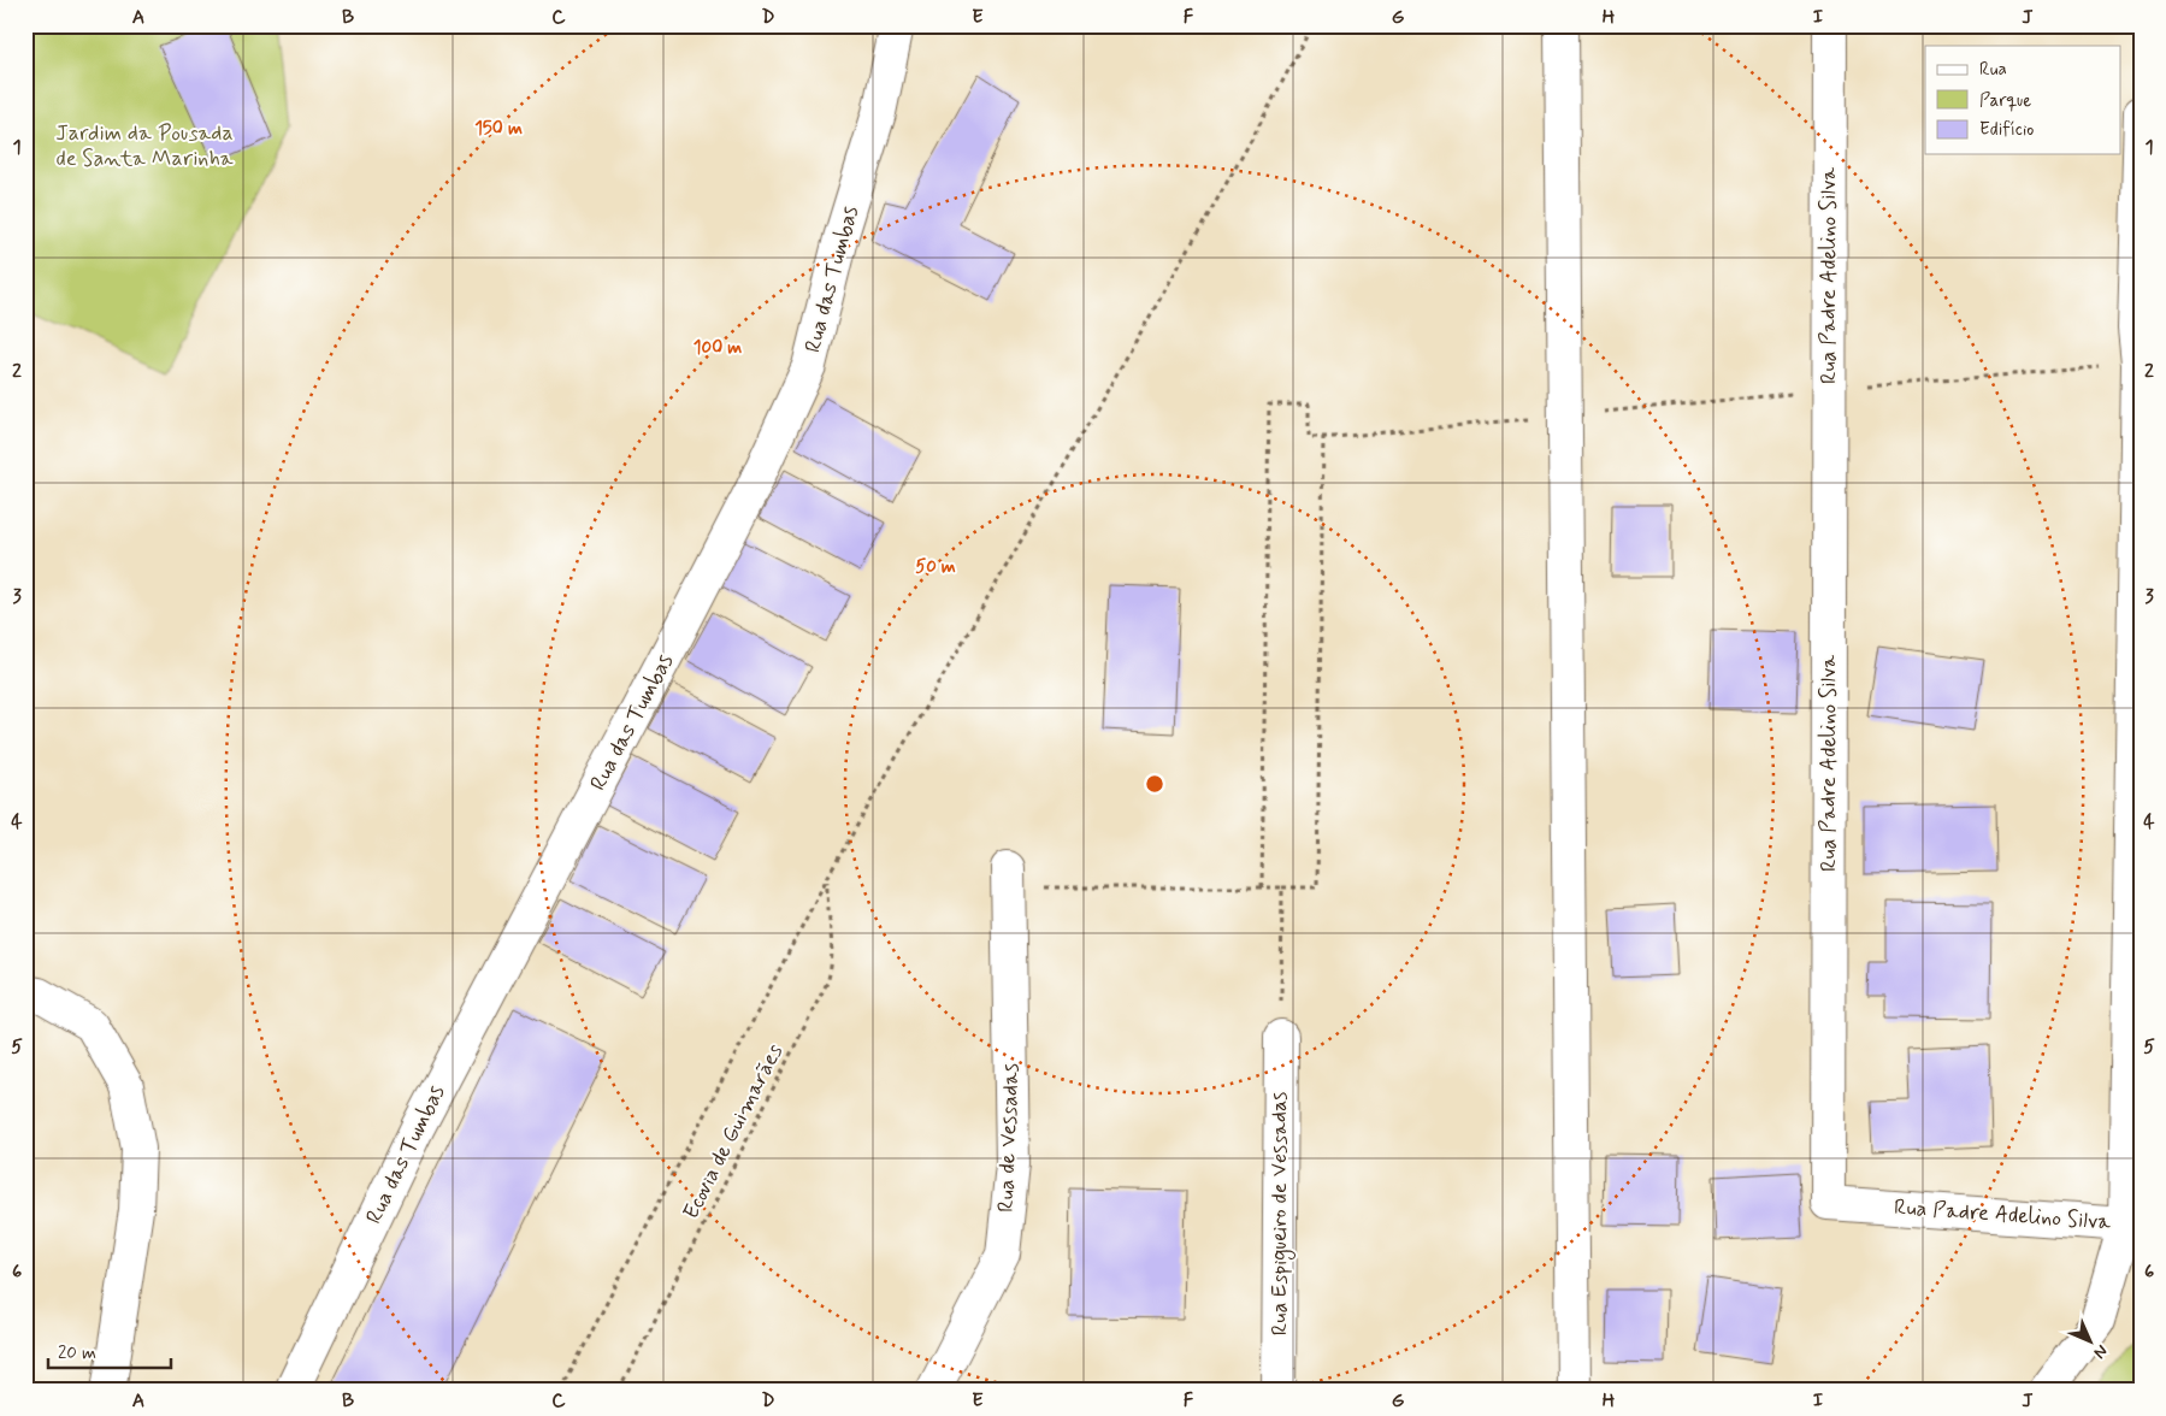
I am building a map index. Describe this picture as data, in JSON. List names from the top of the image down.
{
  "streets": {
    "street": [
      "Rua Padre Adelino Silva",
      "Rua das Tumbas",
      "Rua de Vessadas",
      "Rua Espigueiro de Vessadas"
    ],
    "path": ["Ecovia de Guimarães"]
  },
  "parks": ["Jardim da Pousada de Santa Marinha"],
  "legend": ["Rua", "Parque", "Edifício"],
  "scale_bar": "20 m",
  "north": "bottom right",
  "grid": {
    "columns": [
      "A",
      "B",
      "C",
      "D",
      "E",
      "F",
      "G",
      "H",
      "I",
      "J"
    ],
    "rows": [
      "1",
      "2",
      "3",
      "4",
      "5",
      "6"
    ]
  },
  "rings": ["150 m", "100 m", "50 m"]
}
